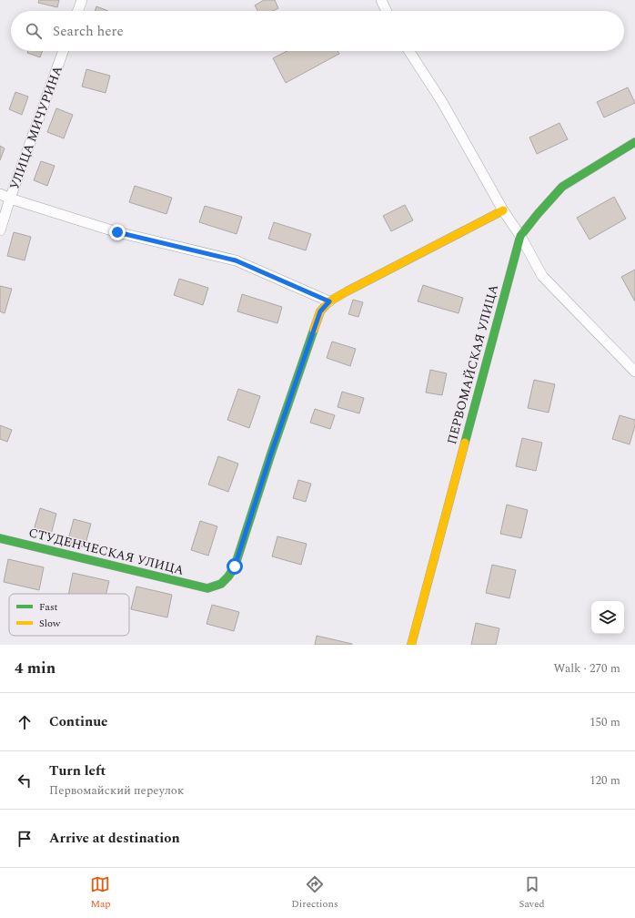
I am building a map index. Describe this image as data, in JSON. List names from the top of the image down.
{
  "streets": {
    "street": ["УЛИЦА МИЧУРИНА", "ПЕРВОМАЙСКАЯ УЛИЦА", "СТУДЕНЧЕСКАЯ УЛИЦА"]
  },
  "legend": ["Fast", "Slow"],
  "page": {
    "search": "Search here",
    "heading": ["4 min", "Walk · 270 m"],
    "list": [
      ["Continue", "150 m"],
      ["Turn left", "Первомайский переулок", "120 m"],
      "Arrive at destination"
    ],
    "nav": ["Map", "Directions", "Saved"]
  }
}
